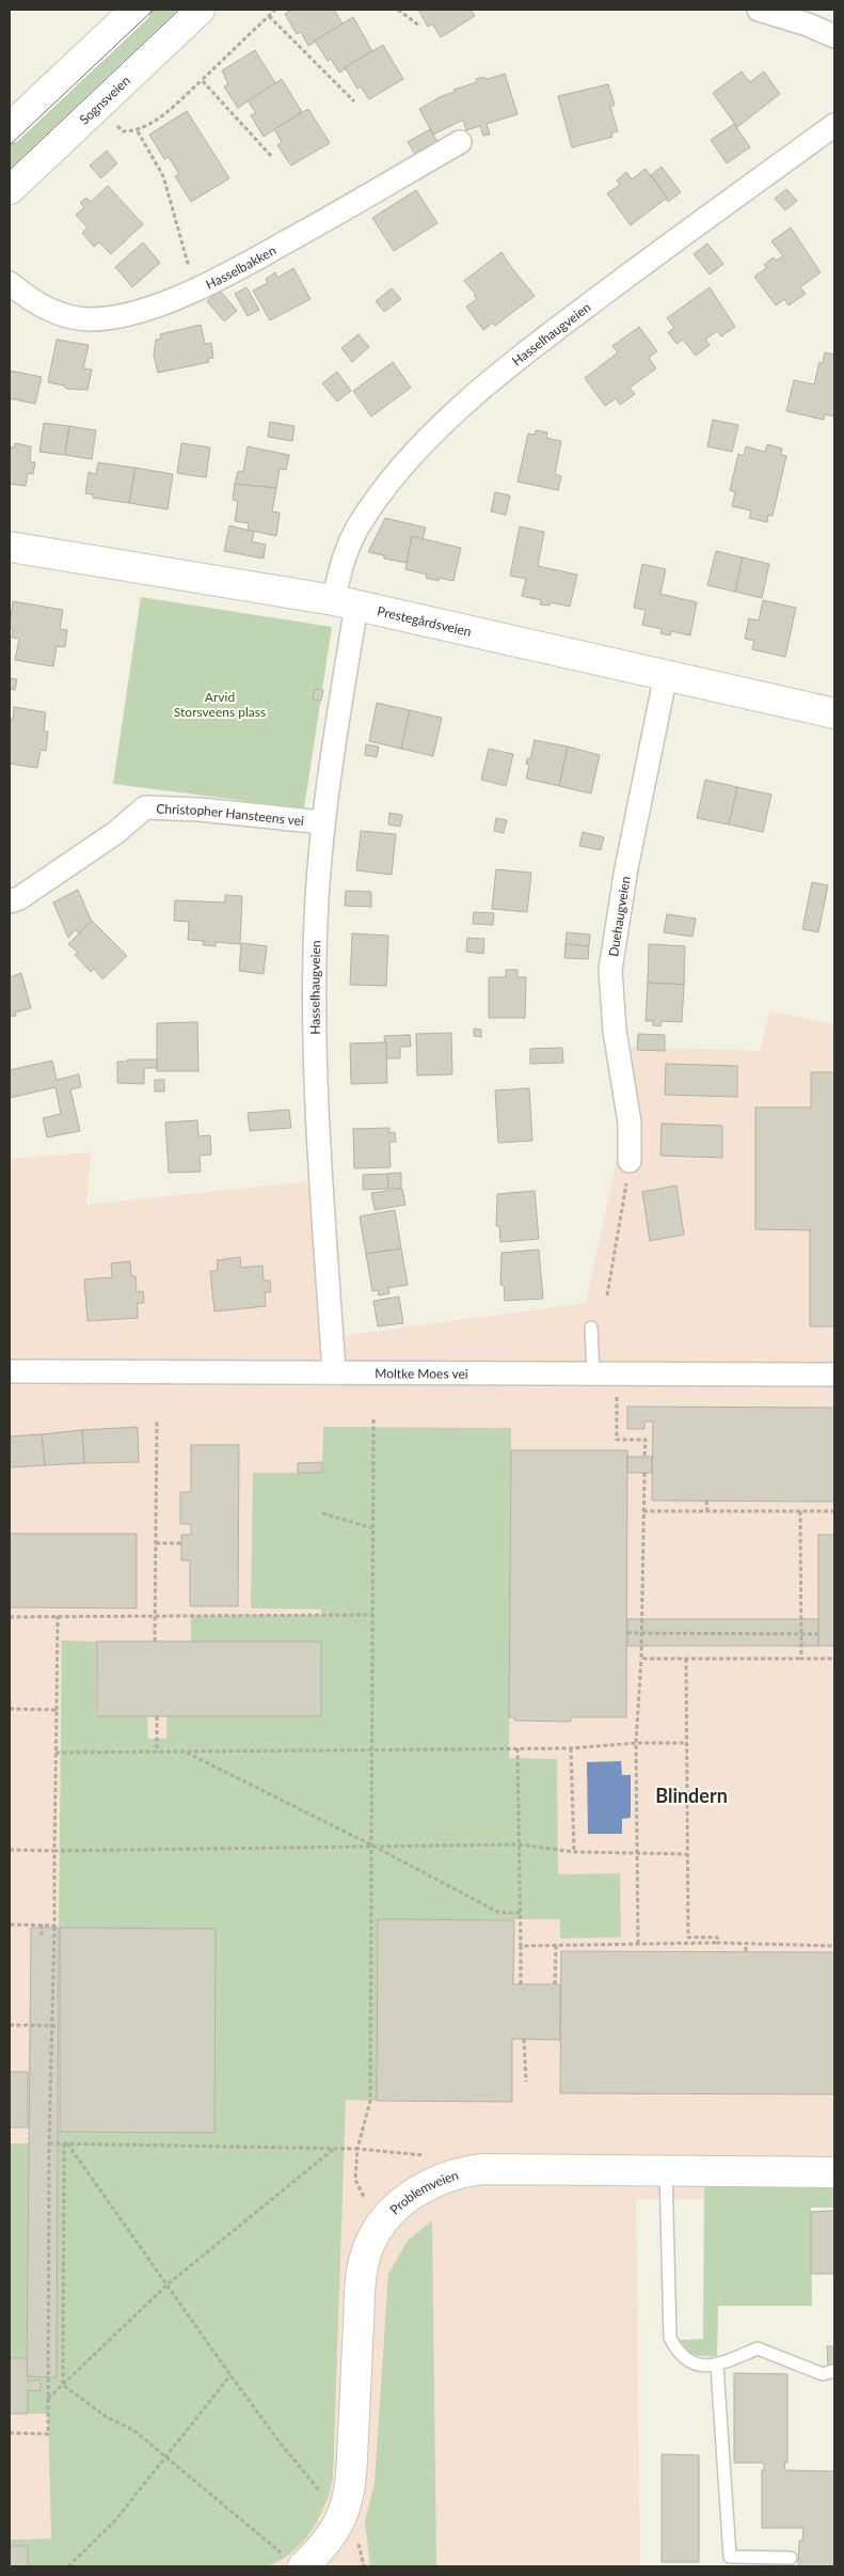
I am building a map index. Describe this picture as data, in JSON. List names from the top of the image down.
{
  "streets": {
    "street": [
      "Sognsveien",
      "Hasselbakken",
      "Hasselhaugveien",
      "Prestegårdsveien",
      "Christopher Hansteens vei",
      "Duehaugveien",
      "Moltke Moes vei",
      "Problemveien"
    ]
  },
  "crossings": [
    ["Hasselhaugveien", "Prestegårdsveien"],
    ["Hasselhaugveien", "Christopher Hansteens vei"],
    ["Hasselhaugveien", "Moltke Moes vei"],
    ["Prestegårdsveien", "Duehaugveien"]
  ],
  "districts": ["Blindern"],
  "parks": ["Arvid Storsveens plass"]
}
